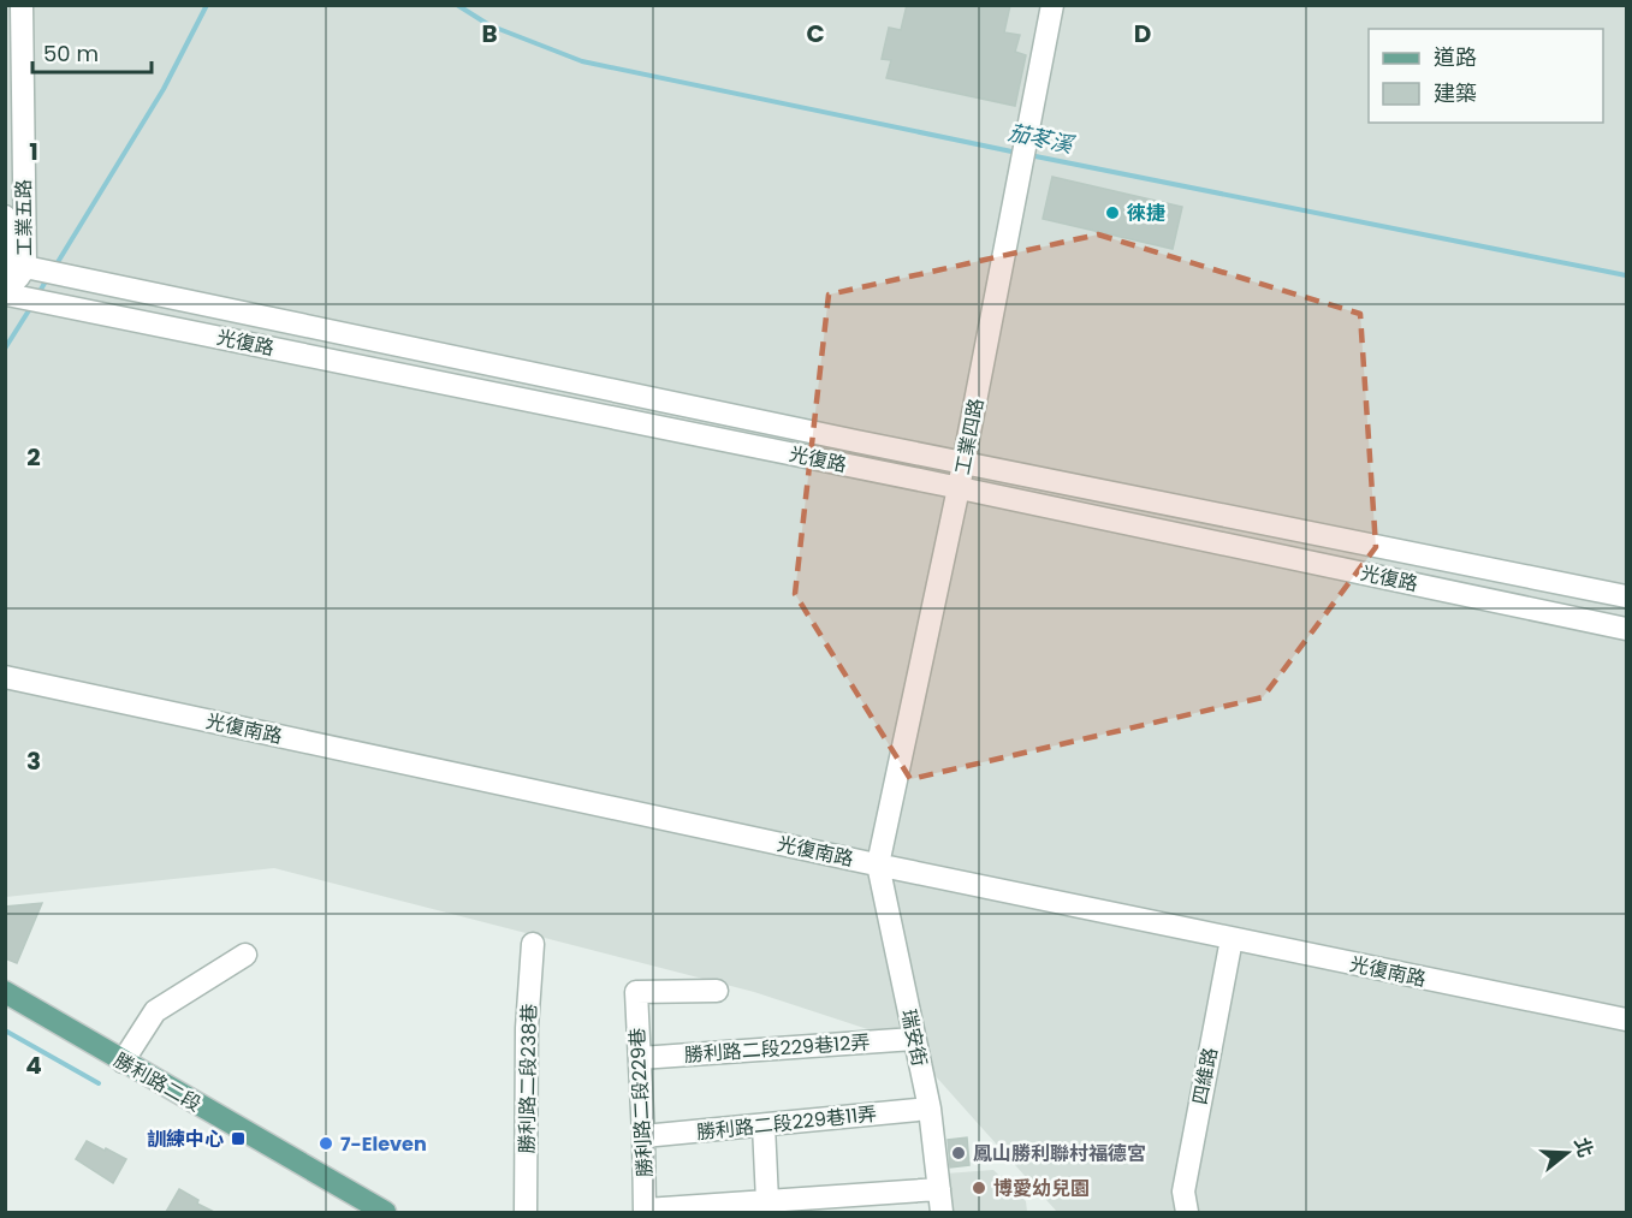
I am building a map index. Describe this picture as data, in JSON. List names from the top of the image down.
{
  "streets": {
    "main road": ["勝利路二段"],
    "street": [
      "工業五路",
      "光復路",
      "工業四路",
      "光復南路",
      "瑞安街",
      "勝利路二段229巷12弄",
      "四維路",
      "勝利路二段238巷",
      "勝利路二段229巷",
      "勝利路二段229巷11弄"
    ]
  },
  "crossings": [
    ["工業五路", "光復路"],
    ["光復路", "工業四路"],
    ["工業四路", "光復南路"],
    ["工業四路", "瑞安街"],
    ["光復南路", "瑞安街"],
    ["光復南路", "四維路"],
    ["瑞安街", "勝利路二段229巷12弄"],
    ["瑞安街", "勝利路二段229巷11弄"],
    ["勝利路二段229巷12弄", "勝利路二段229巷"],
    ["勝利路二段229巷", "勝利路二段229巷11弄"]
  ],
  "water": ["茄苳溪"],
  "places": {
    "other": [
      "徠捷",
      "7-Eleven",
      "鳳山勝利聯村福德宮",
      "博愛幼兒園"
    ],
    "transit": ["訓練中心"]
  },
  "legend": ["道路", "建築"],
  "scale_bar": "50 m",
  "north": "right",
  "grid": {
    "columns": ["B", "C", "D"],
    "rows": [
      "1",
      "2",
      "3",
      "4"
    ]
  }
}
